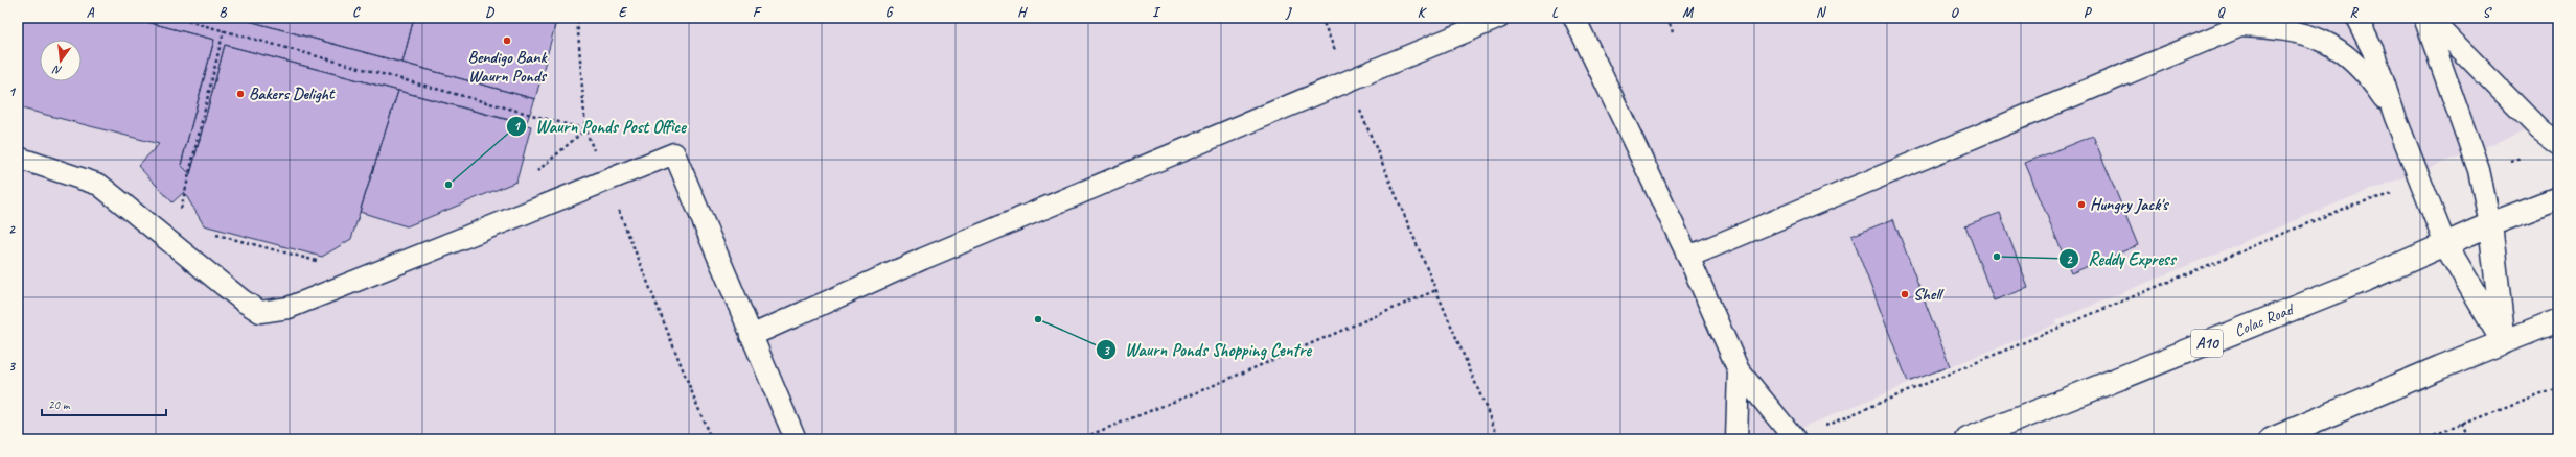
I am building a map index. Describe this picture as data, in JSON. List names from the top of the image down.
{
  "streets": {
    "highway": ["Colac Road", "A10"]
  },
  "places": [
    "Bendigo Bank Waurn Ponds",
    "Bakers Delight",
    "Waurn Ponds Post Office",
    "Hungry Jack's",
    "Reddy Express",
    "Shell",
    "Waurn Ponds Shopping Centre"
  ],
  "scale_bar": "20 m",
  "north": "bottom",
  "grid": {
    "columns": [
      "A",
      "B",
      "C",
      "D",
      "E",
      "F",
      "G",
      "H",
      "I",
      "J",
      "K",
      "L",
      "M",
      "N",
      "O",
      "P",
      "Q",
      "R",
      "S"
    ],
    "rows": ["1", "2", "3"]
  }
}
